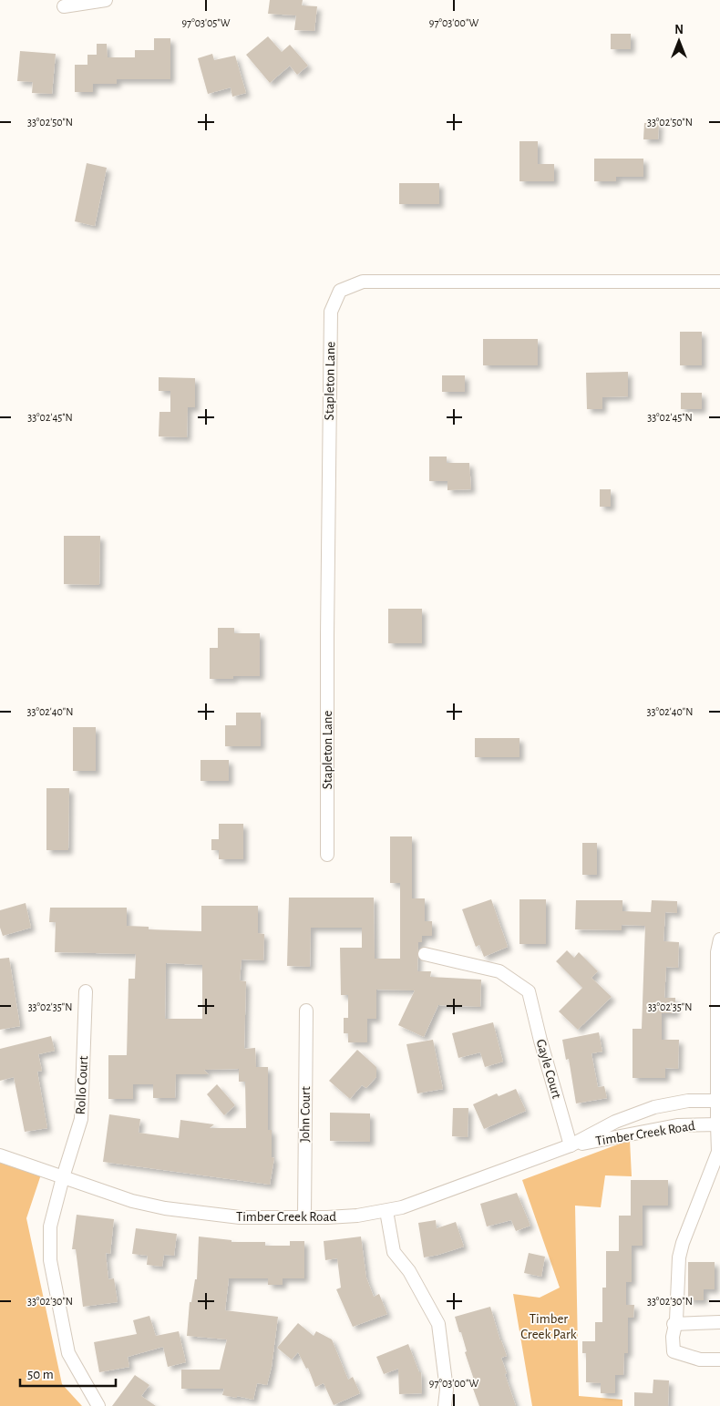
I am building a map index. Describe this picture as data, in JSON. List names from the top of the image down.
{
  "streets": {
    "street": [
      "Stapleton Lane",
      "Gayle Court",
      "Rollo Court",
      "John Court",
      "Timber Creek Road"
    ]
  },
  "crossings": [
    ["Gayle Court", "Timber Creek Road"],
    ["Rollo Court", "Timber Creek Road"],
    ["John Court", "Timber Creek Road"]
  ],
  "parks": ["Timber Creek Park"],
  "scale_bar": "50 m",
  "north": "top",
  "coordinates": [
    "97°03'05\"W",
    "97°03'00\"W",
    "33°02'50\"N",
    "33°02'45\"N",
    "33°02'40\"N",
    "33°02'35\"N",
    "33°02'30\"N"
  ]
}
